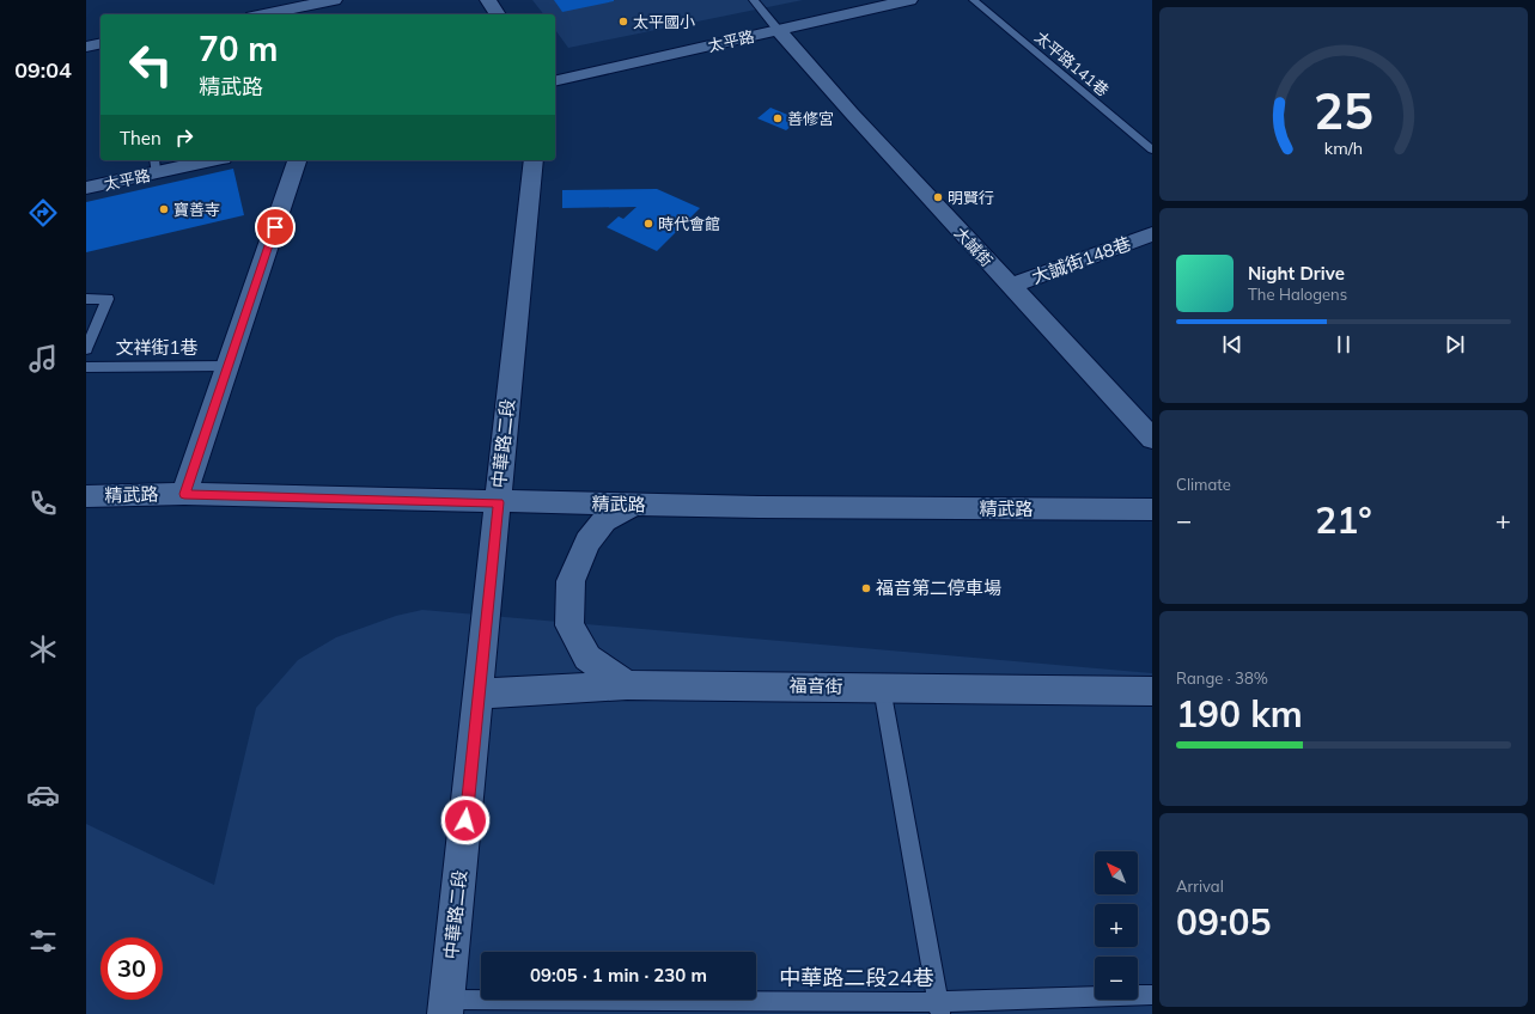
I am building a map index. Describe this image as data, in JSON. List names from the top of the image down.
{
  "streets": {
    "street": [
      "太平路",
      "大誠街",
      "大誠街148巷",
      "中華路二段",
      "精武路",
      "福音街"
    ],
    "lane": ["太平路141巷", "文祥街1巷", "中華路二段24巷"]
  },
  "crossings": [
    ["太平路", "大誠街"],
    ["大誠街", "大誠街148巷"],
    ["中華路二段", "精武路"],
    ["中華路二段", "福音街"],
    ["中華路二段", "中華路二段24巷"]
  ],
  "places": [
    "太平國小",
    "善修宮",
    "明賢行",
    "寶善寺",
    "時代會館",
    "福音第二停車場"
  ],
  "north": "top left",
  "page": {
    "tabs": "09:04",
    "turn": ["70 m", "精武路"],
    "then": "Then",
    "song": ["Night Drive", "The Halogens"],
    "tile": [
      "Climate",
      ["Range · 38%", "190 km"],
      ["Arrival", "09:05"]
    ],
    "heat": ["−", "21°", "+"],
    "map_buttons": ["+", "−"],
    "limit": "30",
    "trip": "09:05 · 1 min · 230 m",
    "gauge": ["25", "km/h"]
  }
}
